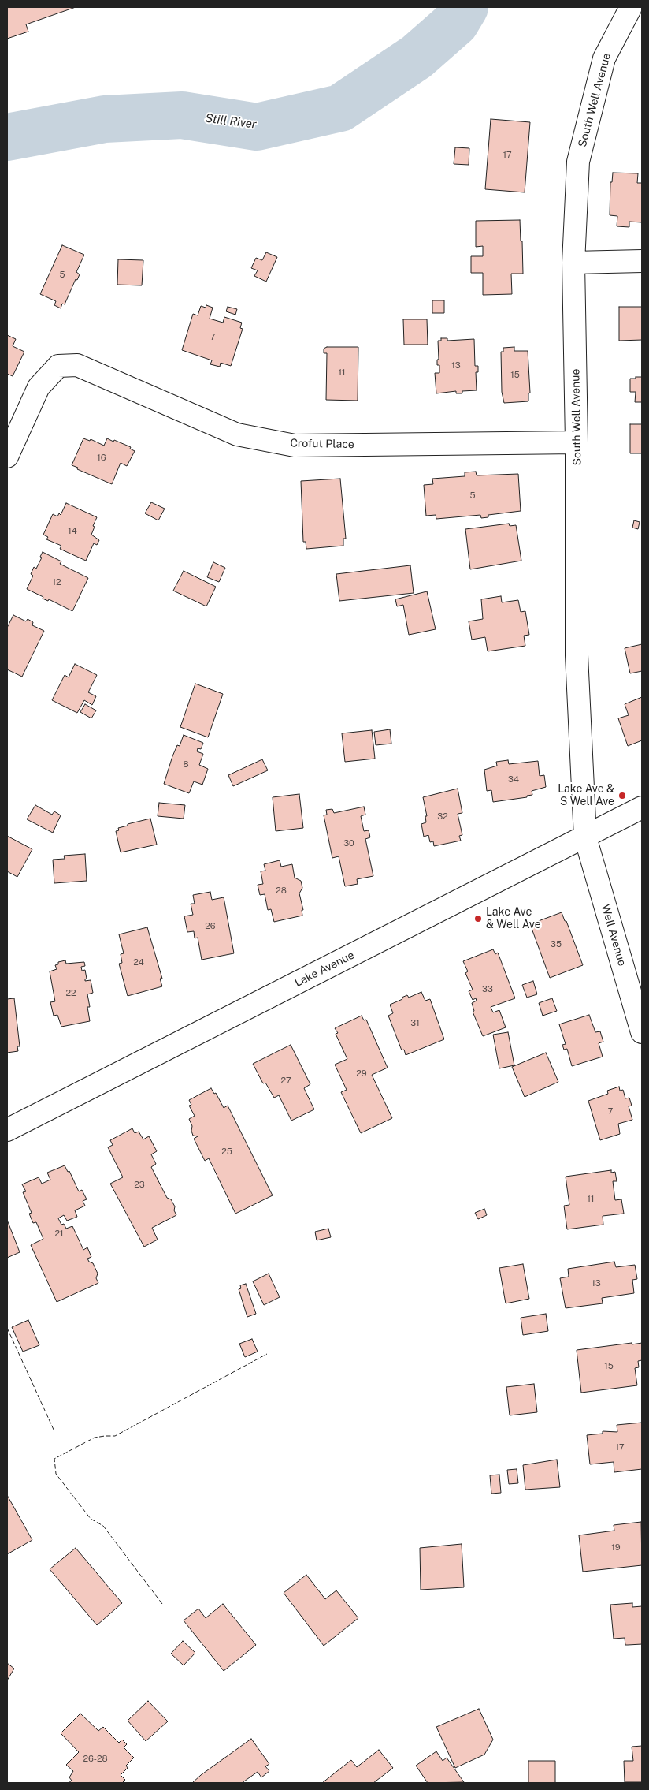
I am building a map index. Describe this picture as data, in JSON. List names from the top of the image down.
{
  "streets": {
    "street": [
      "South Well Avenue",
      "Crofut Place",
      "Well Avenue",
      "Lake Avenue"
    ]
  },
  "crossings": [
    ["South Well Avenue", "Crofut Place"],
    ["South Well Avenue", "Well Avenue"],
    ["South Well Avenue", "Lake Avenue"],
    ["Well Avenue", "Lake Avenue"]
  ],
  "water": ["Still River"],
  "places": ["Lake Ave & S Well Ave", "Lake Ave & Well Ave"],
  "house_numbers": [
    "17",
    "5",
    "7",
    "13",
    "11",
    "15",
    "16",
    "5",
    "14",
    "12",
    "8",
    "34",
    "32",
    "30",
    "28",
    "26",
    "35",
    "24",
    "33",
    "22",
    "31",
    "29",
    "27",
    "7",
    "25",
    "23",
    "11",
    "21",
    "13",
    "15",
    "17",
    "19",
    "26-28"
  ]
}
